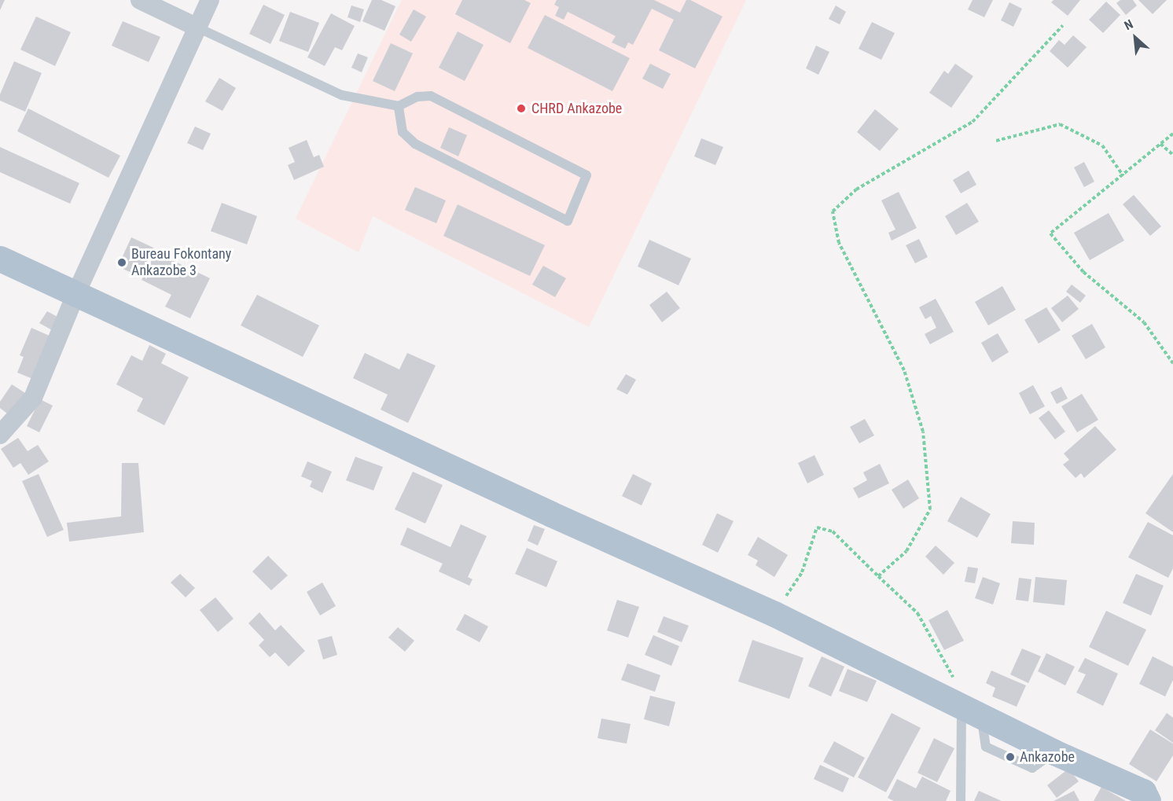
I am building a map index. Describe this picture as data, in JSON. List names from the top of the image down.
{
  "places": ["CHRD Ankazobe", "Bureau Fokontany Ankazobe 3", "Ankazobe"],
  "north": "top left"
}
